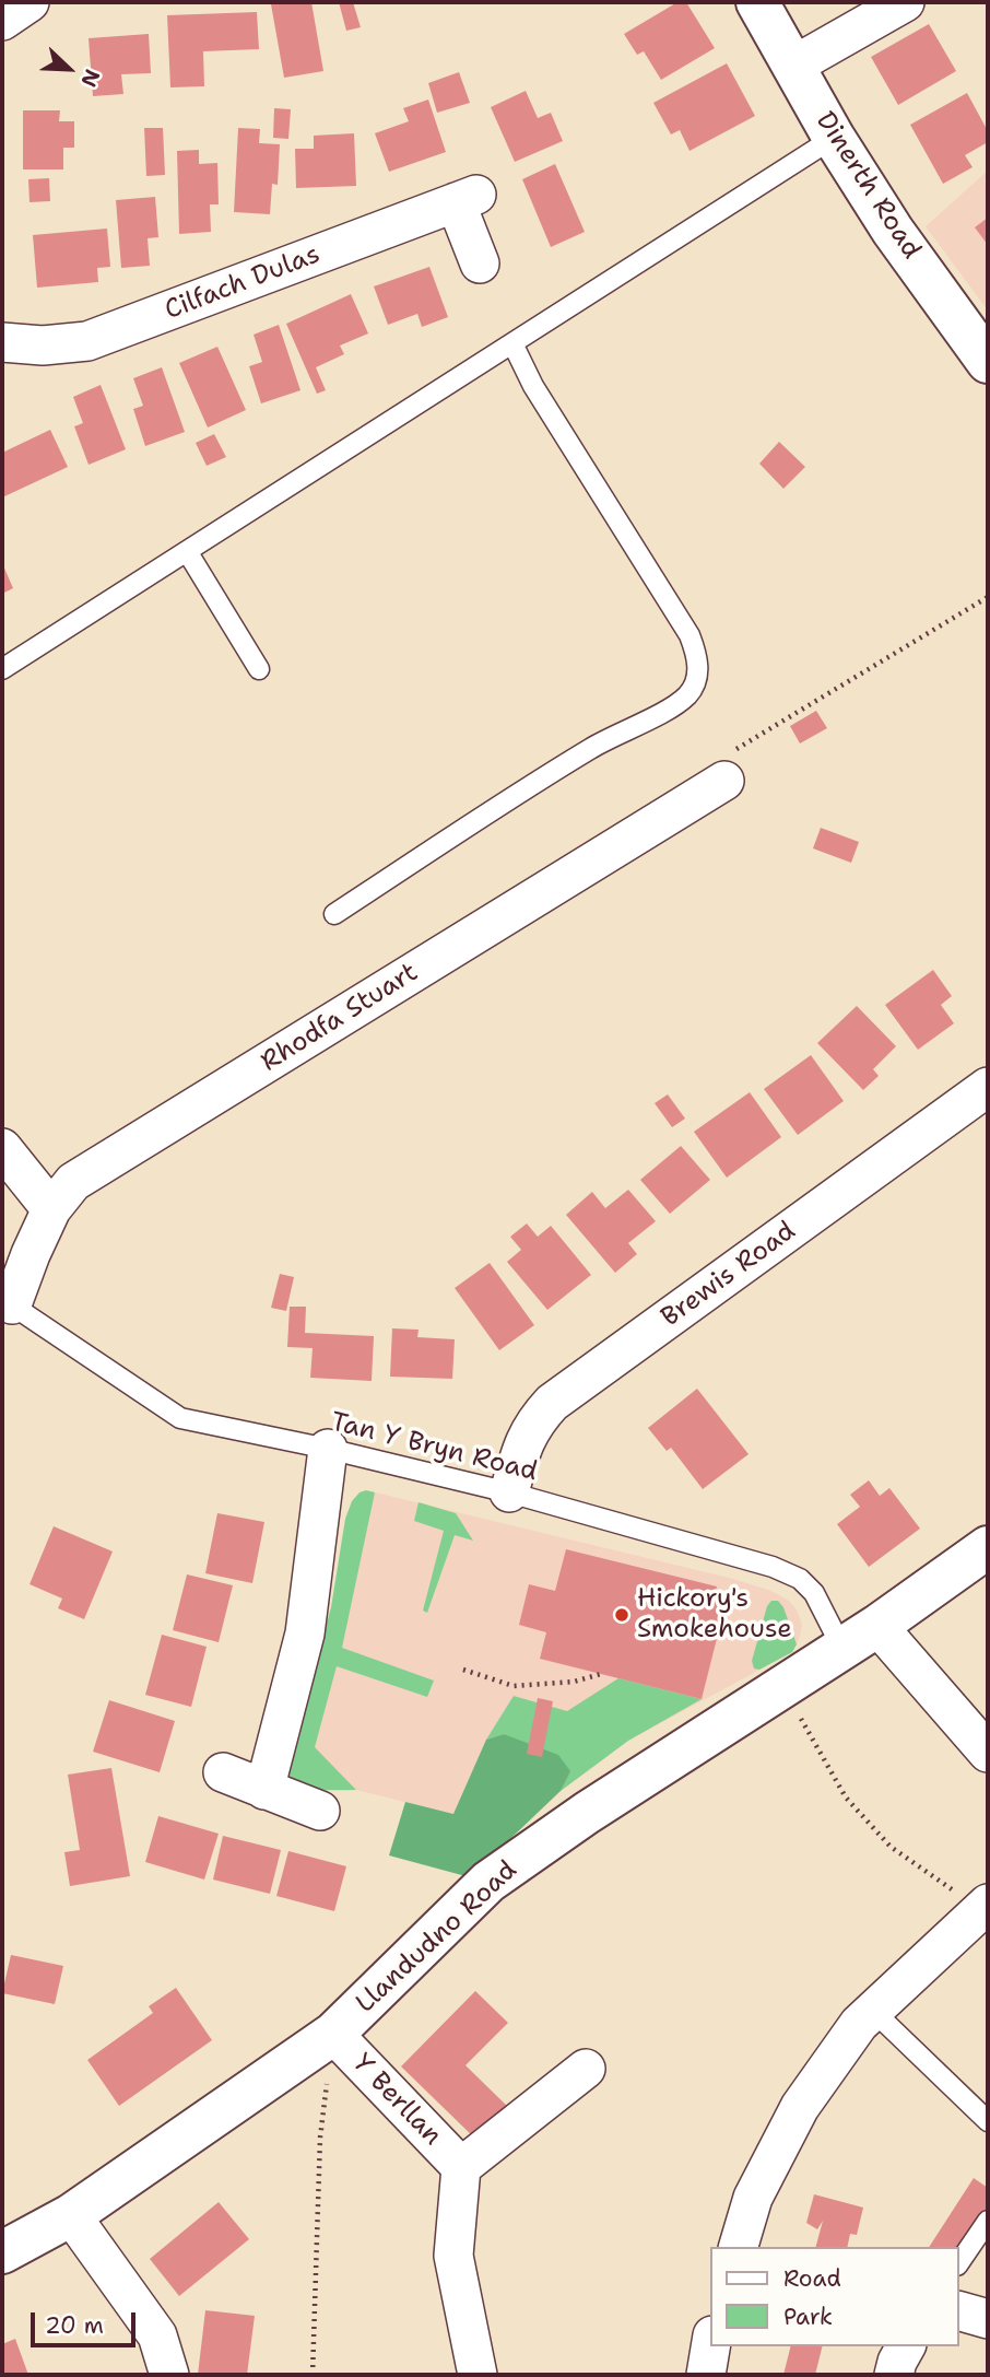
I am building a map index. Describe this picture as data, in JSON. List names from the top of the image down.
{
  "streets": {
    "main road": ["Dinerth Road", "Llandudno Road"],
    "street": [
      "Cilfach Dulas",
      "Rhodfa Stuart",
      "Brewis Road",
      "Y Berllan"
    ],
    "lane": ["Tan Y Bryn Road"]
  },
  "crossings": [
    ["Rhodfa Stuart", "Tan Y Bryn Road"],
    ["Brewis Road", "Tan Y Bryn Road"],
    ["Tan Y Bryn Road", "Llandudno Road"],
    ["Llandudno Road", "Y Berllan"]
  ],
  "places": ["Hickory's Smokehouse"],
  "legend": ["Road", "Park"],
  "scale_bar": "20 m",
  "north": "bottom right"
}
